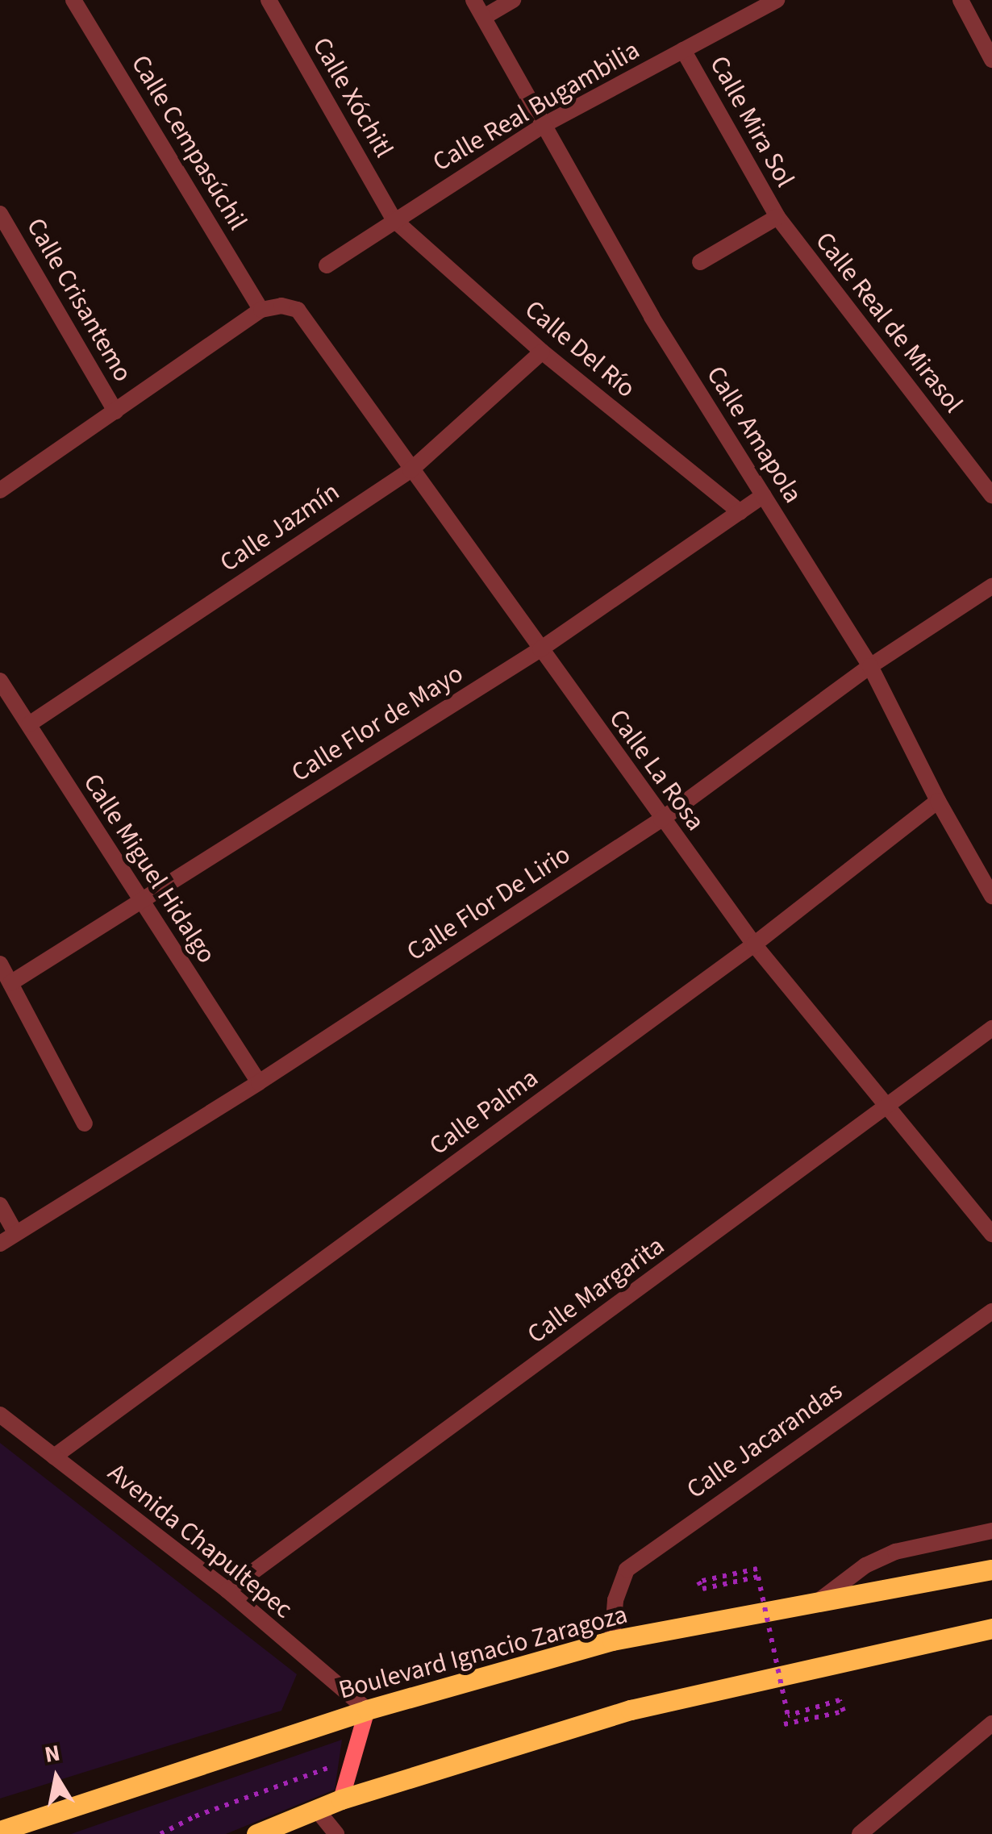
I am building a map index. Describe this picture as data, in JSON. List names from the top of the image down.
{
  "streets": {
    "main road": ["Boulevard Ignacio Zaragoza"],
    "street": [
      "Calle Xóchitl",
      "Calle Real Bugambilia",
      "Calle Mira Sol",
      "Calle Cempasúchil",
      "Calle Crisantemo",
      "Calle Real de Mirasol",
      "Calle Del Río",
      "Calle Amapola",
      "Calle Jazmín",
      "Calle Flor de Mayo",
      "Calle La Rosa",
      "Calle Miguel Hidalgo",
      "Calle Flor De Lirio",
      "Calle Palma",
      "Calle Margarita",
      "Calle Jacarandas",
      "Avenida Chapultepec"
    ]
  },
  "crossings": [
    ["Calle Xóchitl", "Calle Real Bugambilia"],
    ["Calle Xóchitl", "Calle Del Río"],
    ["Calle Real Bugambilia", "Calle Mira Sol"],
    ["Calle Real Bugambilia", "Calle Del Río"],
    ["Calle Real Bugambilia", "Calle Amapola"],
    ["Calle Mira Sol", "Calle Real de Mirasol"],
    ["Calle Cempasúchil", "Calle La Rosa"],
    ["Calle Del Río", "Calle Jazmín"],
    ["Calle Del Río", "Calle Flor de Mayo"],
    ["Calle Amapola", "Calle Flor de Mayo"],
    ["Calle Amapola", "Calle Flor De Lirio"],
    ["Calle Amapola", "Calle Palma"],
    ["Calle Jazmín", "Calle La Rosa"],
    ["Calle Jazmín", "Calle Miguel Hidalgo"],
    ["Calle Flor de Mayo", "Calle La Rosa"],
    ["Calle Flor de Mayo", "Calle Miguel Hidalgo"],
    ["Calle La Rosa", "Calle Flor De Lirio"],
    ["Calle La Rosa", "Calle Palma"],
    ["Calle La Rosa", "Calle Margarita"],
    ["Calle Miguel Hidalgo", "Calle Flor De Lirio"],
    ["Calle Palma", "Avenida Chapultepec"],
    ["Calle Margarita", "Avenida Chapultepec"],
    ["Calle Jacarandas", "Boulevard Ignacio Zaragoza"],
    ["Avenida Chapultepec", "Boulevard Ignacio Zaragoza"]
  ],
  "north": "top"
}
